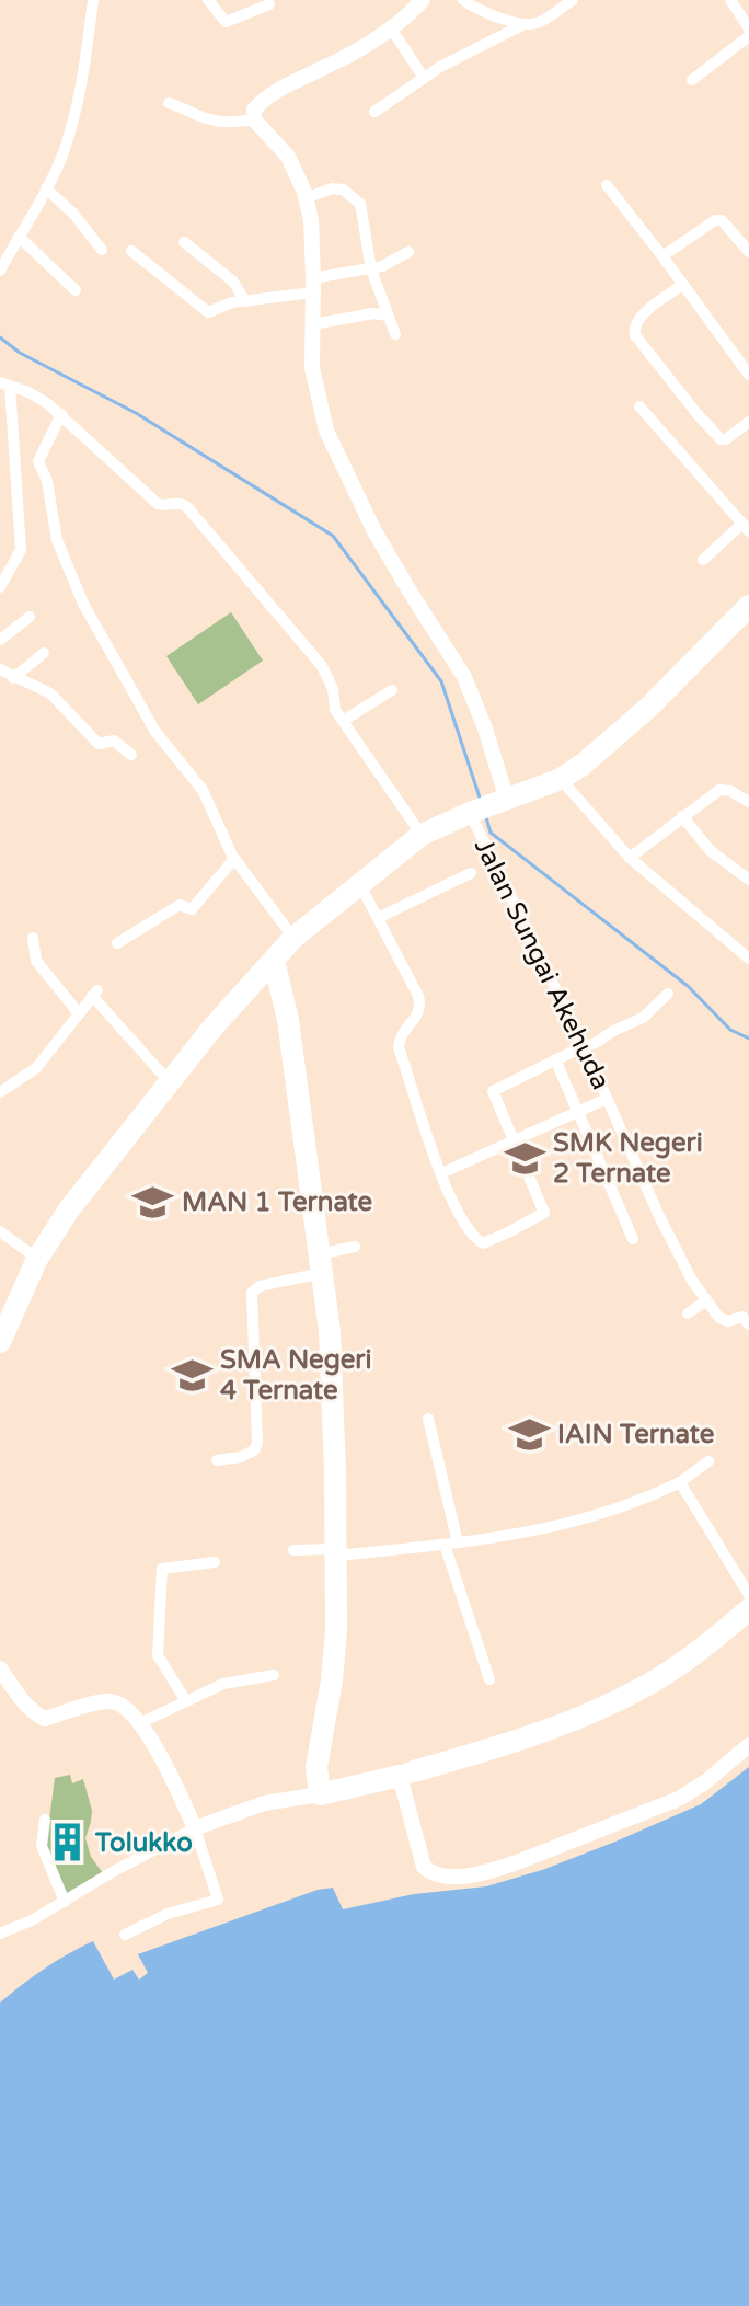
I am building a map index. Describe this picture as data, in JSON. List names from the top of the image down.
{
  "streets": {
    "street": ["Jalan Sungai Akehuda"]
  },
  "places": {
    "school or university": [
      "SMK Negeri 2 Ternate",
      "MAN 1 Ternate",
      "SMA Negeri 4 Ternate",
      "IAIN Ternate"
    ],
    "building": ["Tolukko"]
  }
}
